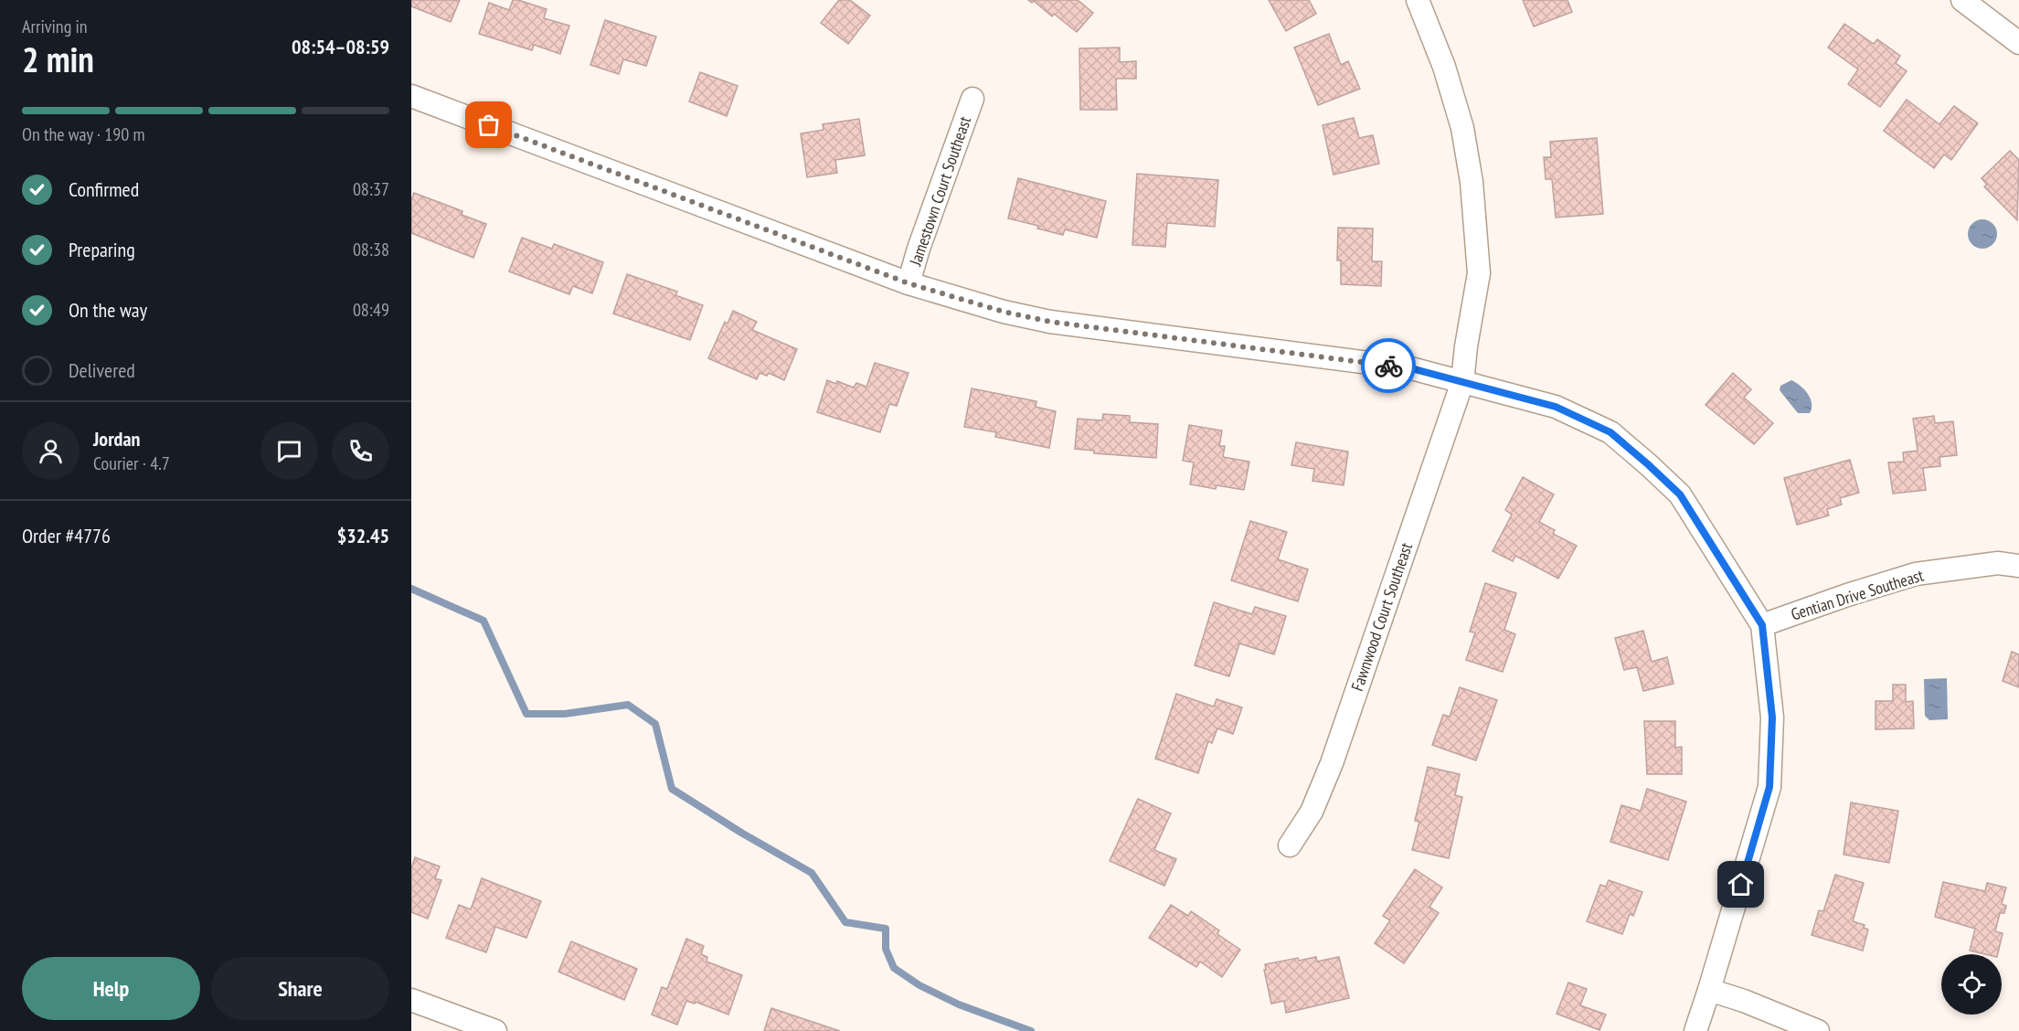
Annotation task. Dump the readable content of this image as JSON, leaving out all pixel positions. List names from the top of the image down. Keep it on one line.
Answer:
{"streets":{"street":["Jamestown Court Southeast","Gentian Drive Southeast","Fawnwood Court Southeast"]},"page":{"heading":["2 min","Arriving in","08:54–08:59"],"panel":["Jordan","Courier · 4.7","Order #4776","$32.45"],"bar":"On the way · 190 m","list":[["Confirmed","08:37"],["Preparing","08:38"],["On the way","08:49"],"Delivered"],"buttons":["Help","Share"]}}
